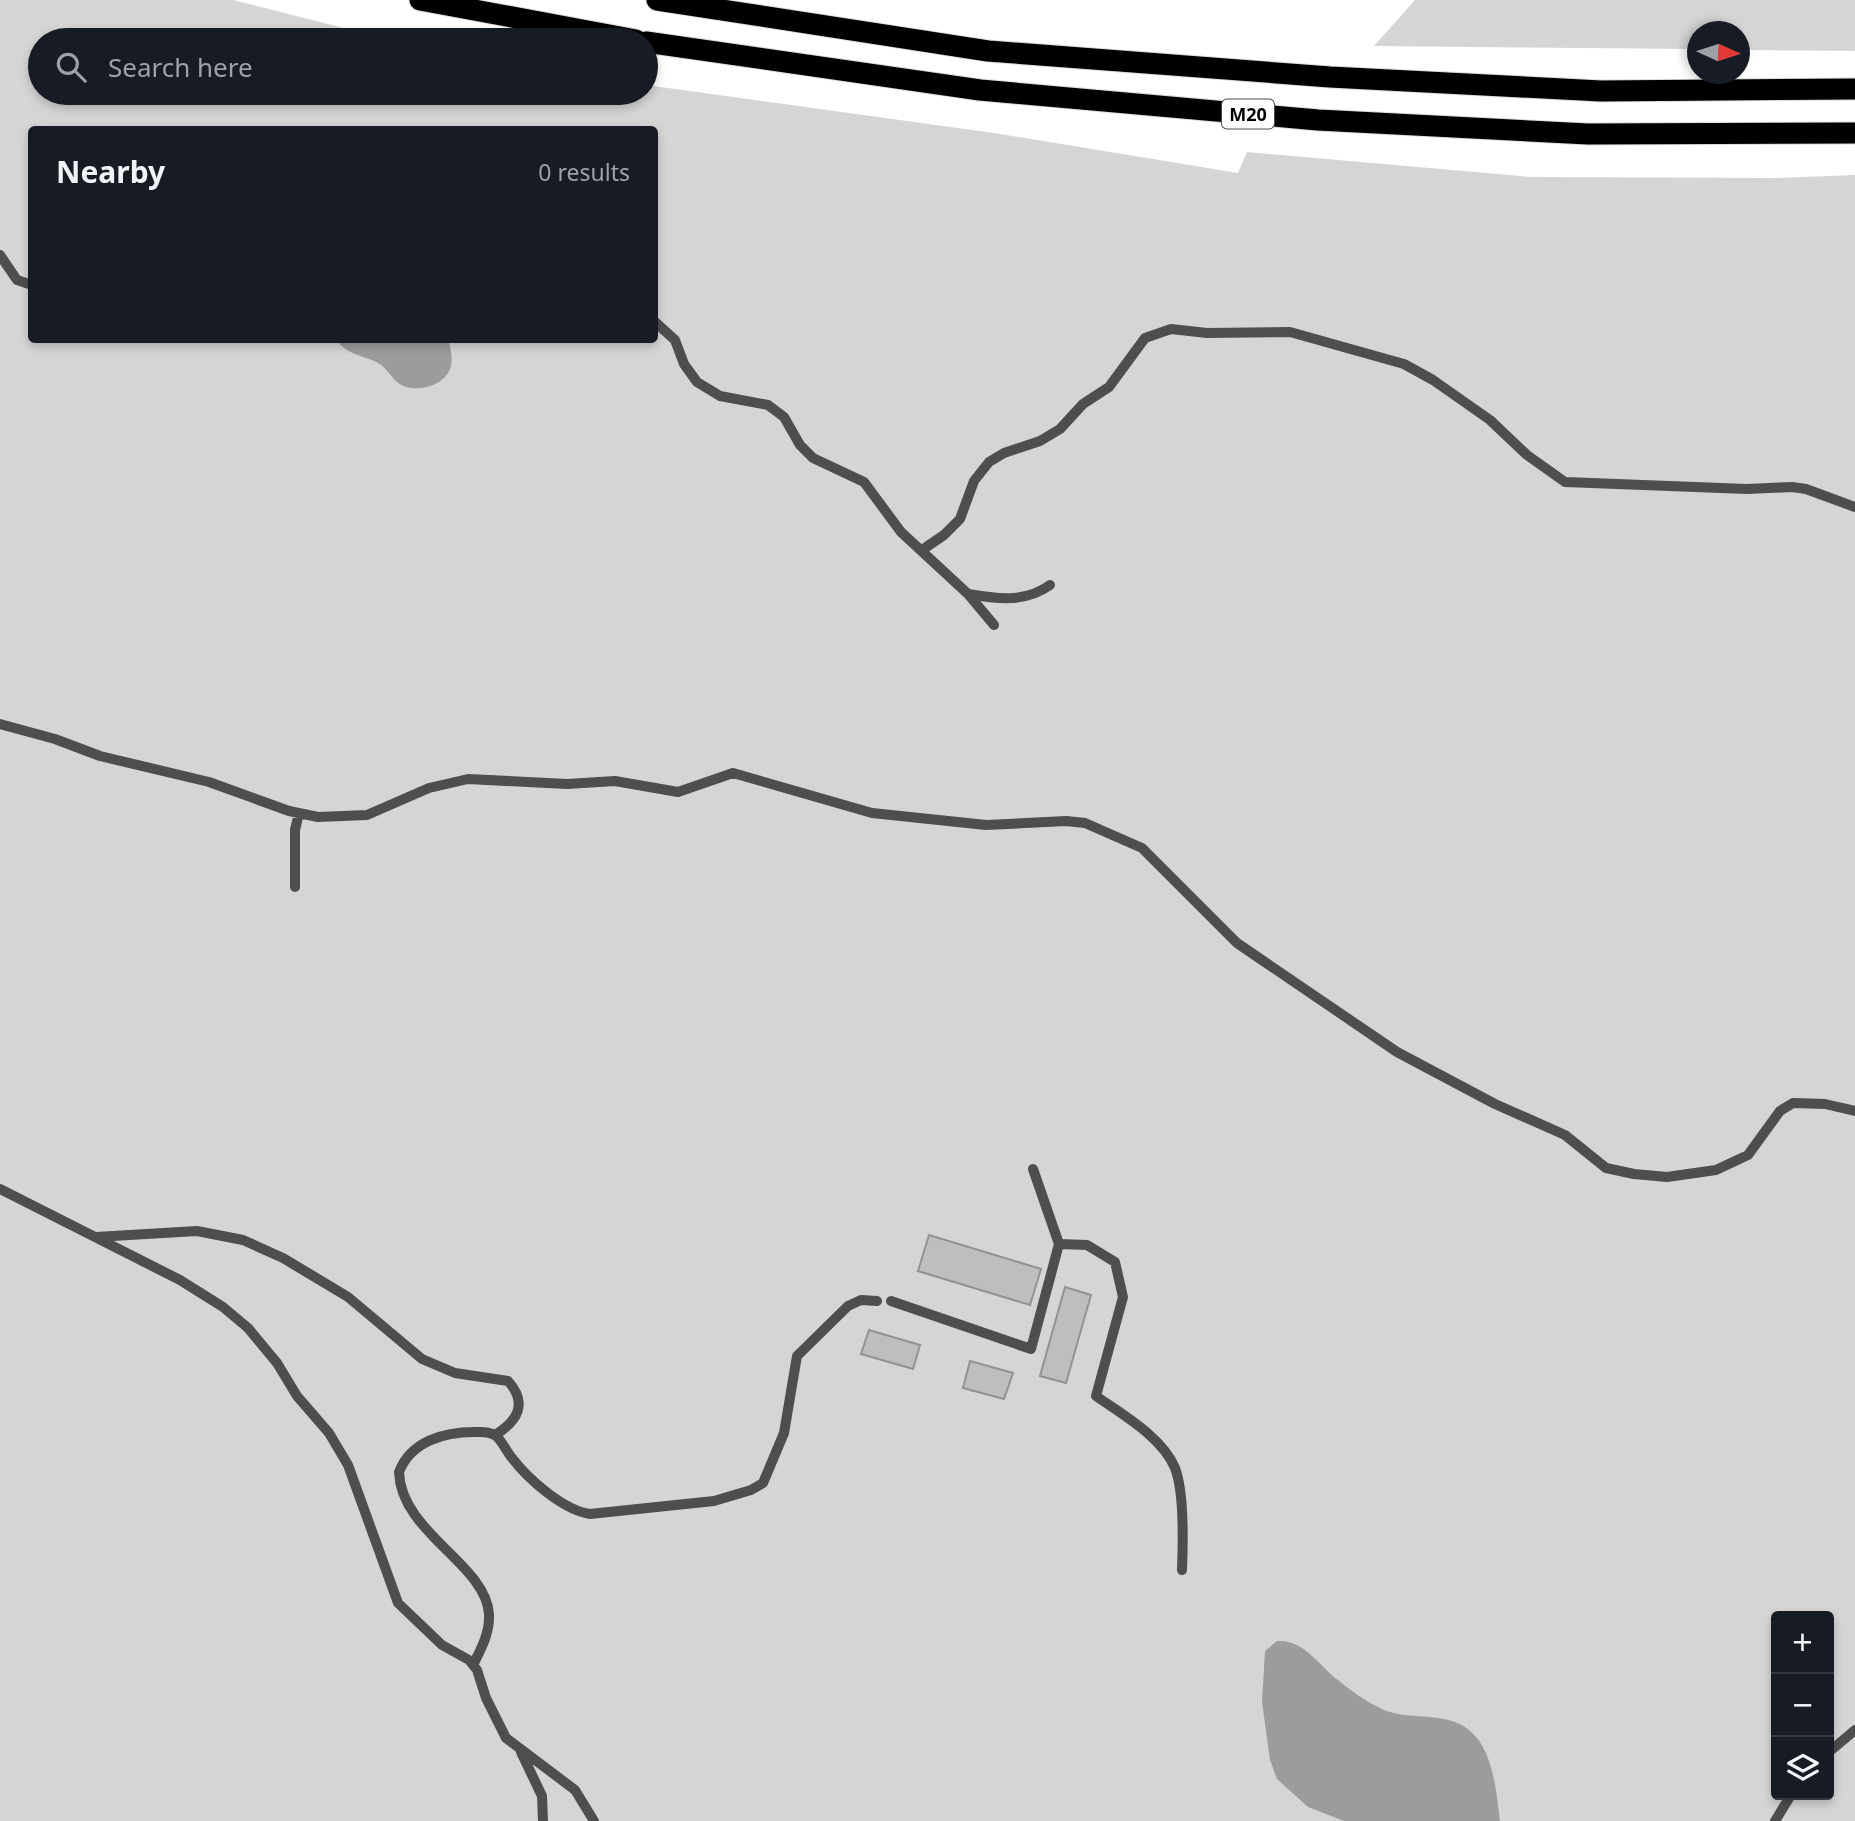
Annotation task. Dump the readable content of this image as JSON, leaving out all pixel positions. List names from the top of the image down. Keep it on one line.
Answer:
{"streets":{"highway":["M20"]},"north":"right","page":{"search":"Search here","heading":["Nearby","0 results"],"map_buttons":["+","−"]}}
